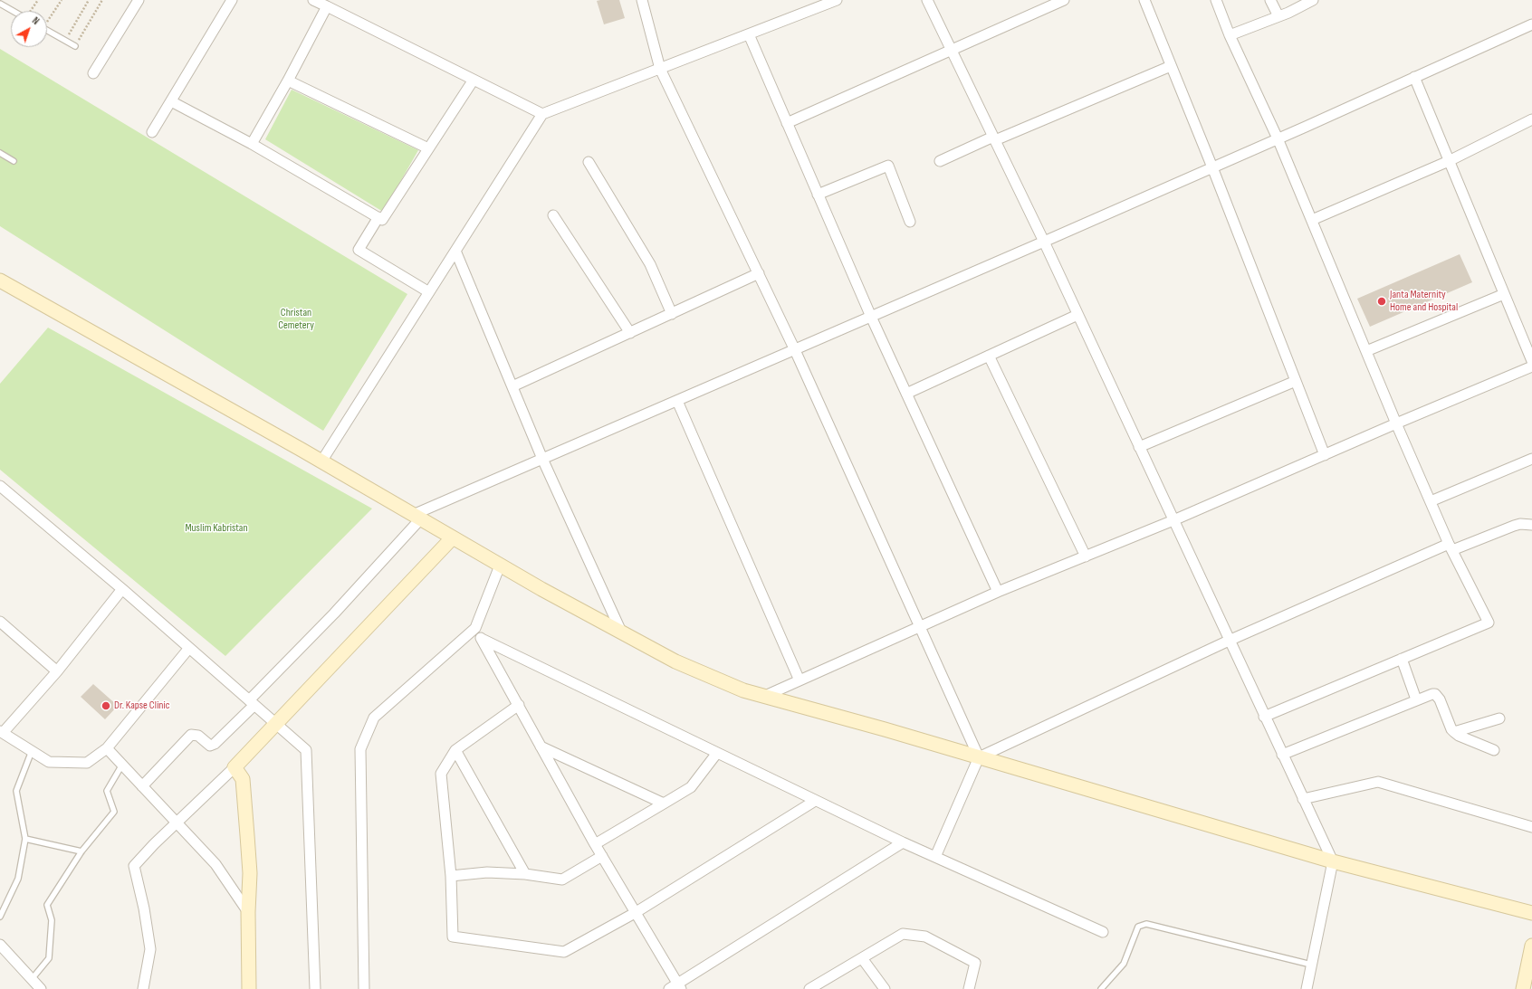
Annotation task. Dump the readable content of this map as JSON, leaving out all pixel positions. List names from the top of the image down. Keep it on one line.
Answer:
{"parks":["Christan Cemetery","Muslim Kabristan"],"places":["Janta Maternity Home and Hospital","Dr. Kapse Clinic"],"north":"top right"}
